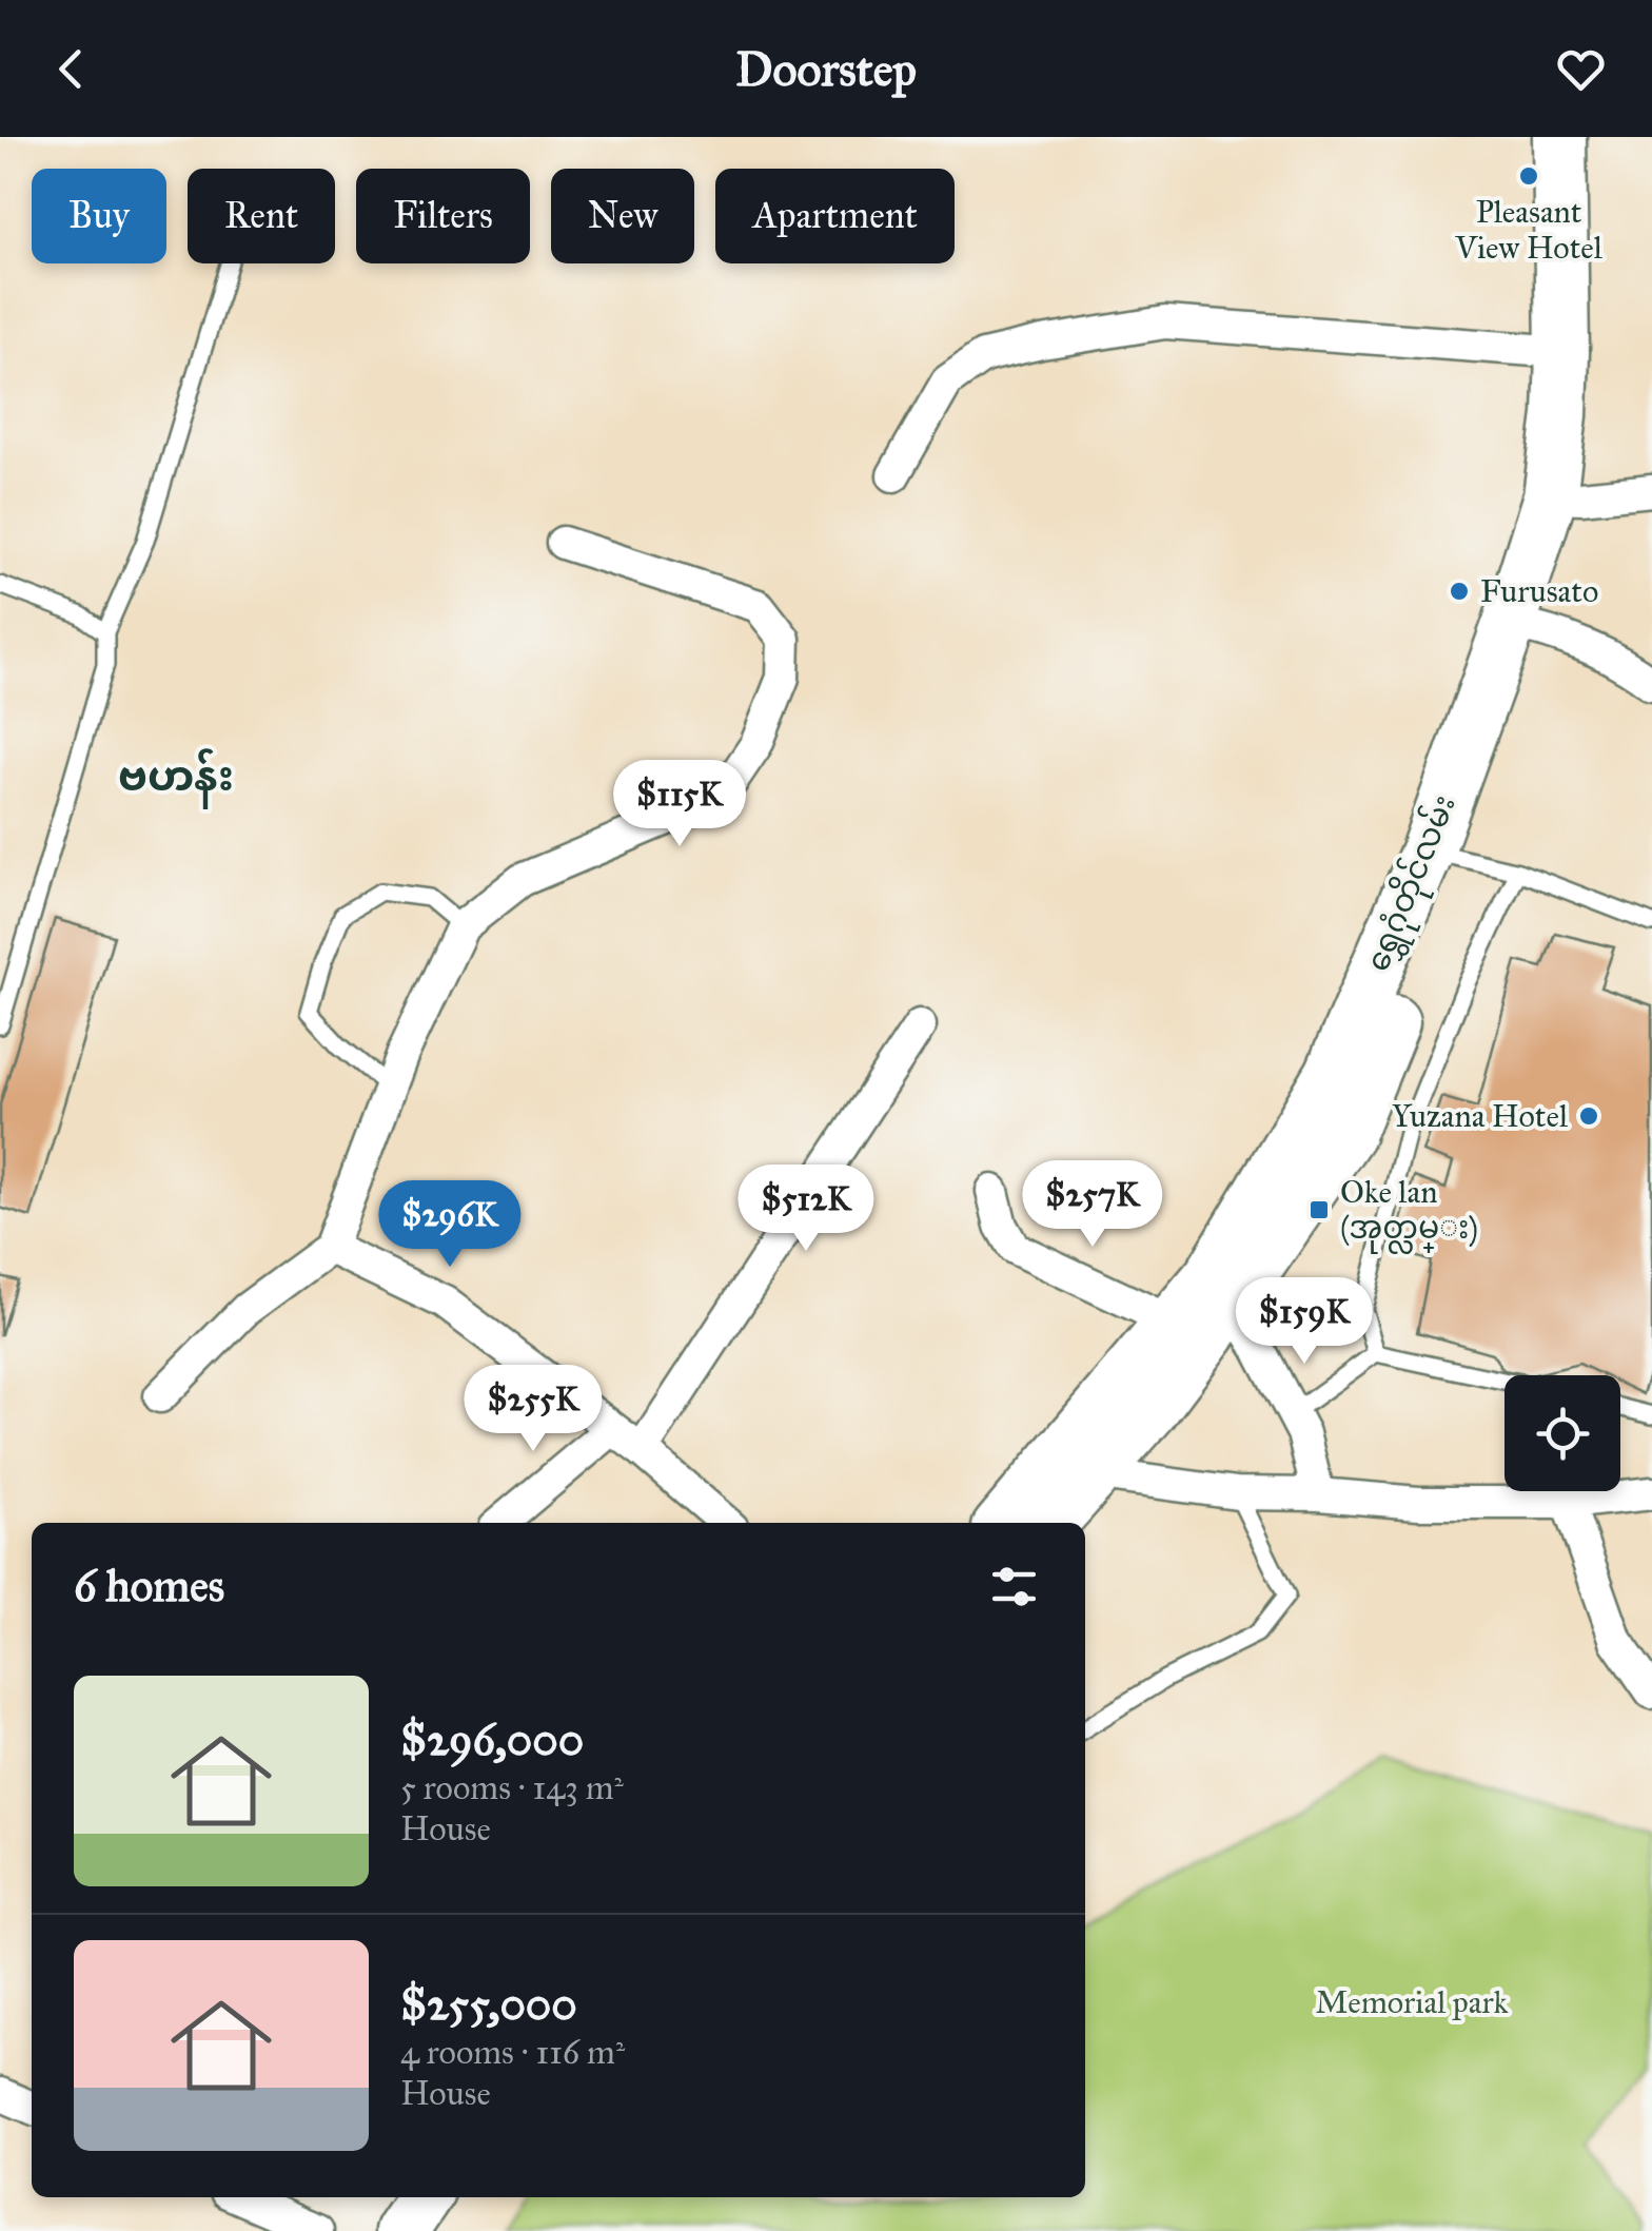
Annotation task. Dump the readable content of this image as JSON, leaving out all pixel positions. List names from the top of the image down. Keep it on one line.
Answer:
{"streets":{"main road":["ရွှေဂုံတိုင်လမ်း"]},"districts":["ဗဟန်း"],"parks":["Memorial park"],"places":{"other":["Pleasant View Hotel","Furusato","Yuzana Hotel"],"transit":["Oke lan (အုတ္လမ္း)"]},"page":{"header":"Doorstep","chip":["Buy","Rent","Filters","New","Apartment"],"price":["$115K","$257K","$512K","$296K","$159K","$255K"],"heading":"6 homes","list":[{"name":"$296,000","note":"5 rooms · 143 m² · House"},{"name":"$255,000","note":"4 rooms · 116 m² · House"}]}}
